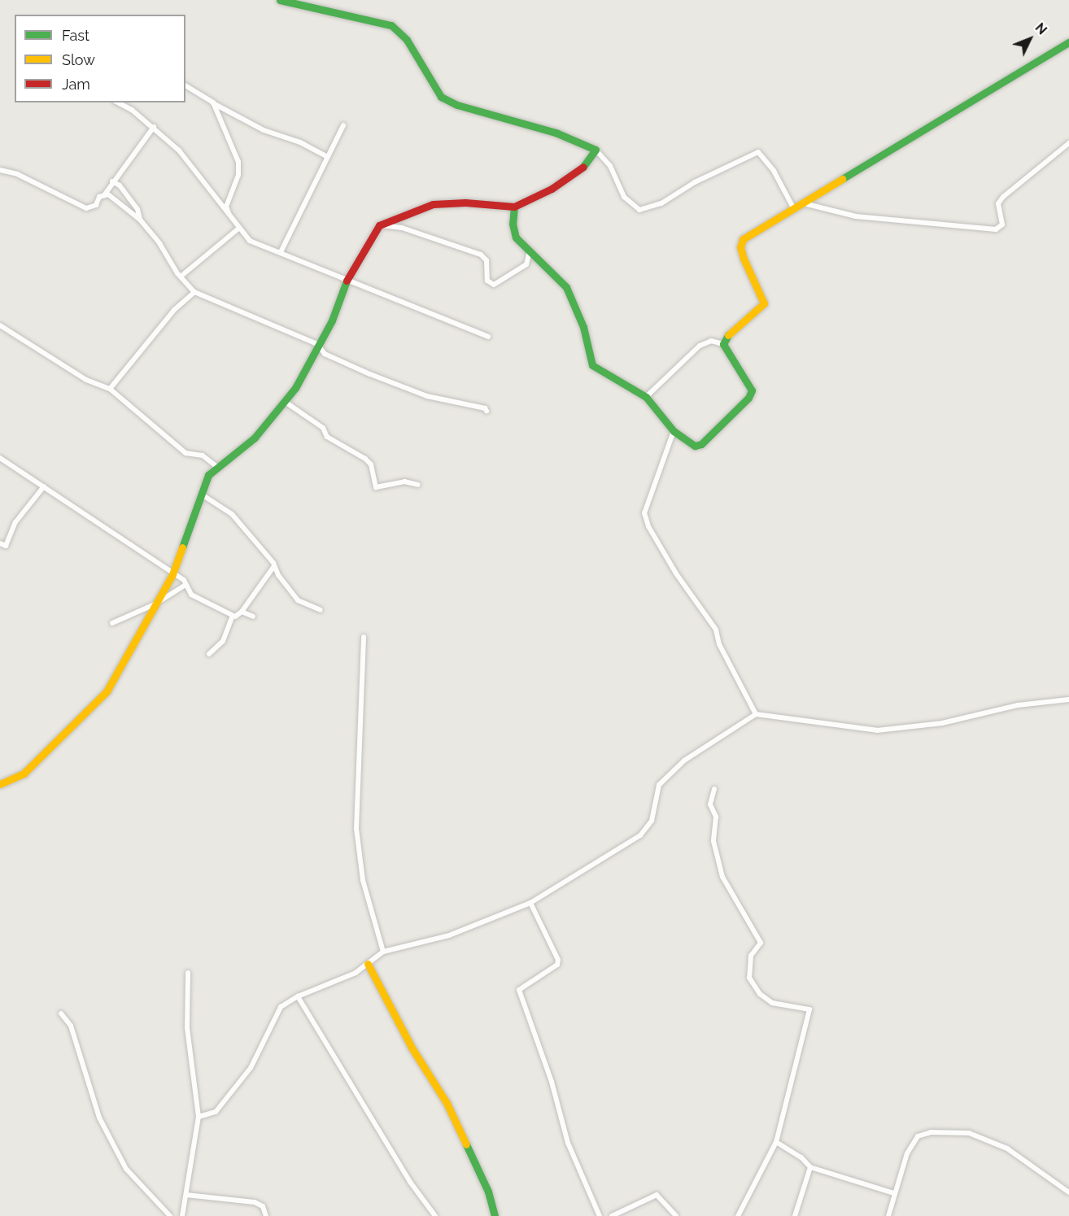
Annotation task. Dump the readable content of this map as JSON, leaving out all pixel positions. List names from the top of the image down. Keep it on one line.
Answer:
{"legend":["Fast","Slow","Jam"],"north":"top right"}
